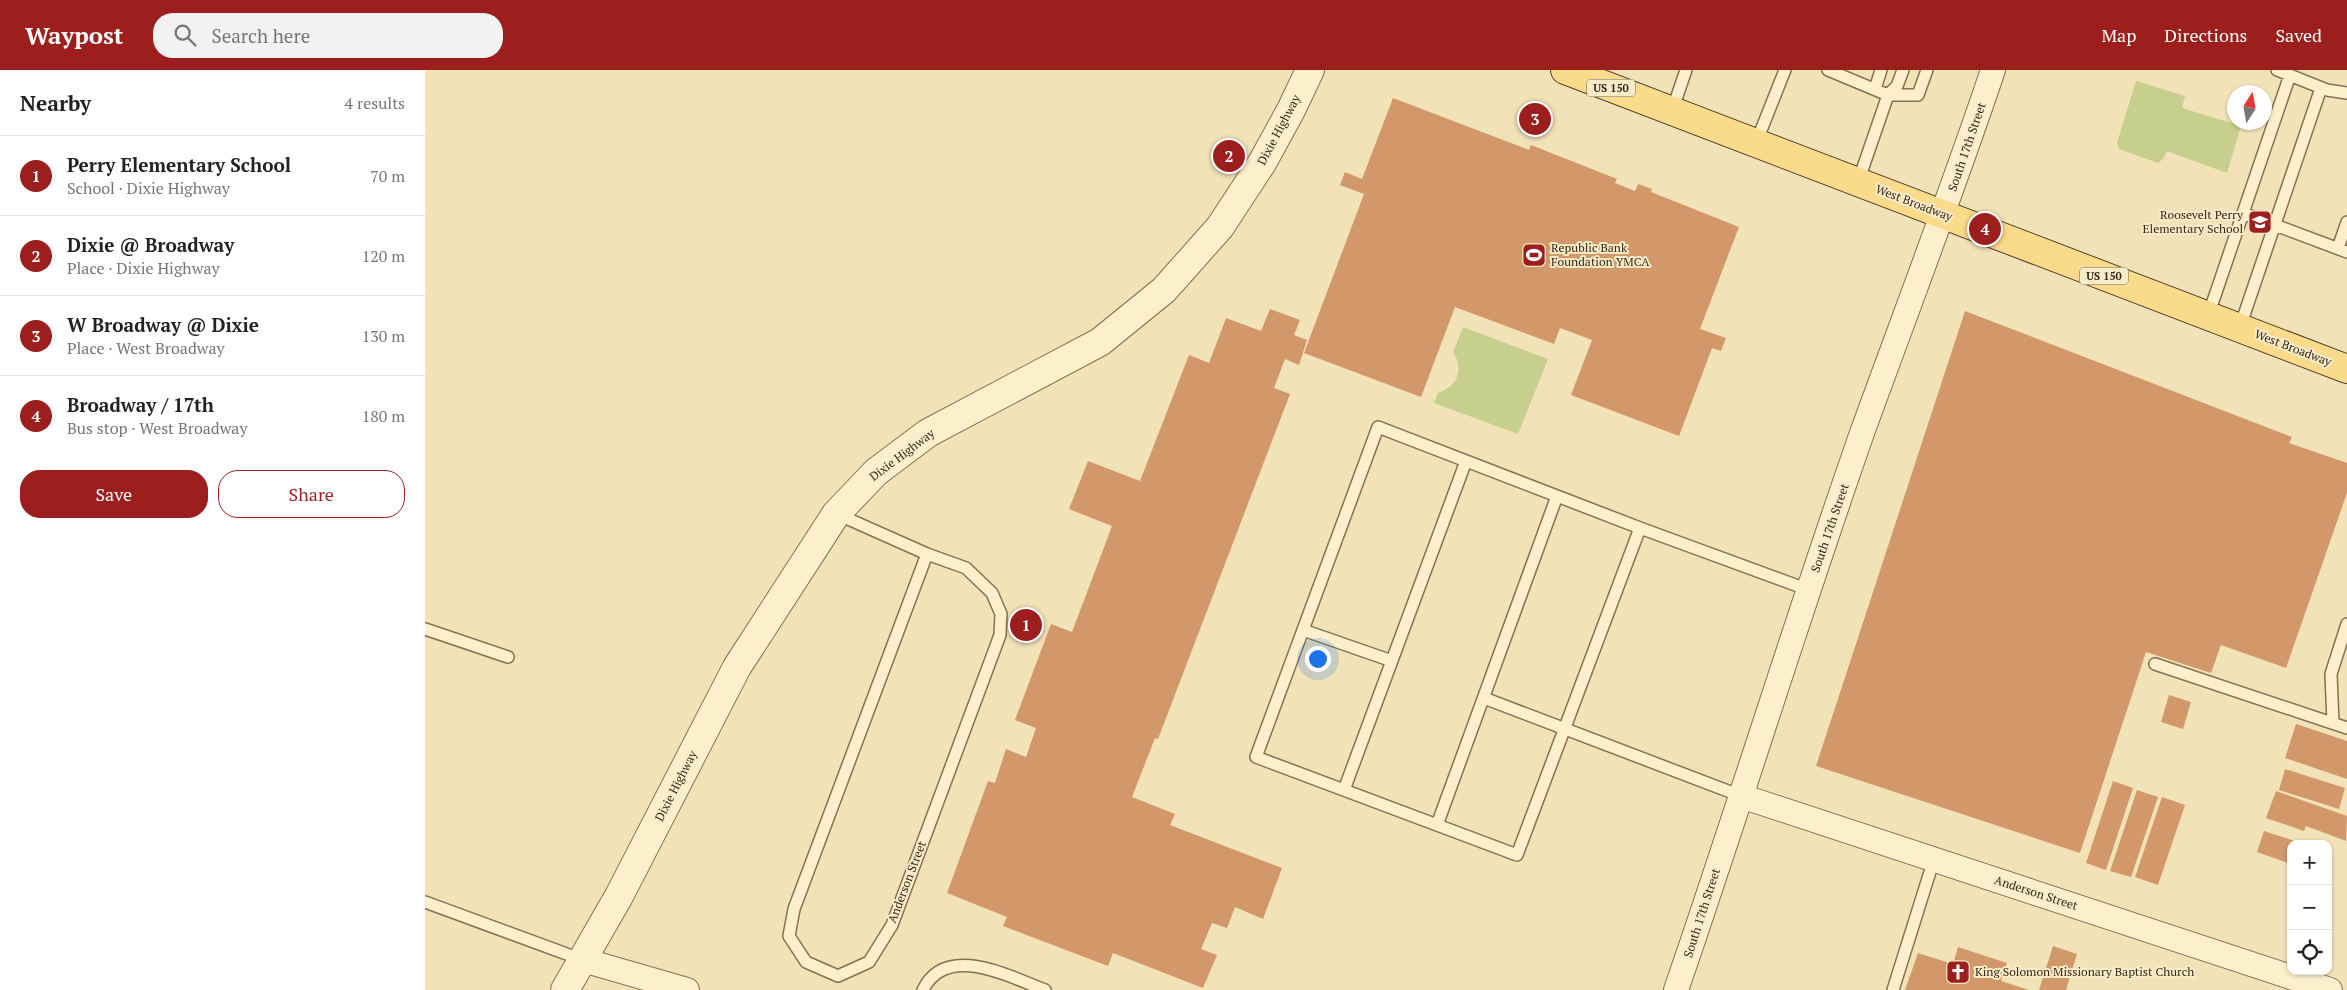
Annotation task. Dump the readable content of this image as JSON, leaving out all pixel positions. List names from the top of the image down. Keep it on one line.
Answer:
{"streets":{"main road":["US 150","West Broadway"],"street":["Dixie Highway","South 17th Street","Anderson Street"]},"crossings":[["Dixie Highway","Anderson Street"],["South 17th Street","West Broadway"],["South 17th Street","Anderson Street"]],"places":{"school or university":["Roosevelt Perry Elementary School"],"sports":["Republic Bank Foundation YMCA"],"church":["King Solomon Missionary Baptist Church"]},"north":"top","page":{"header":"Waypost","search":"Search here","nav":["Map","Directions","Saved"],"heading":["Nearby","4 results"],"pins":["3","2","4","1"],"list":[{"mark":"1","name":"Perry Elementary School","note":"School · Dixie Highway","value":"70 m"},{"mark":"2","name":"Dixie @ Broadway","note":"Place · Dixie Highway","value":"120 m"},{"mark":"3","name":"W Broadway @ Dixie","note":"Place · West Broadway","value":"130 m"},{"mark":"4","name":"Broadway / 17th","note":"Bus stop · West Broadway","value":"180 m"}],"buttons":["Save","Share"],"map_buttons":["+","−"]}}
